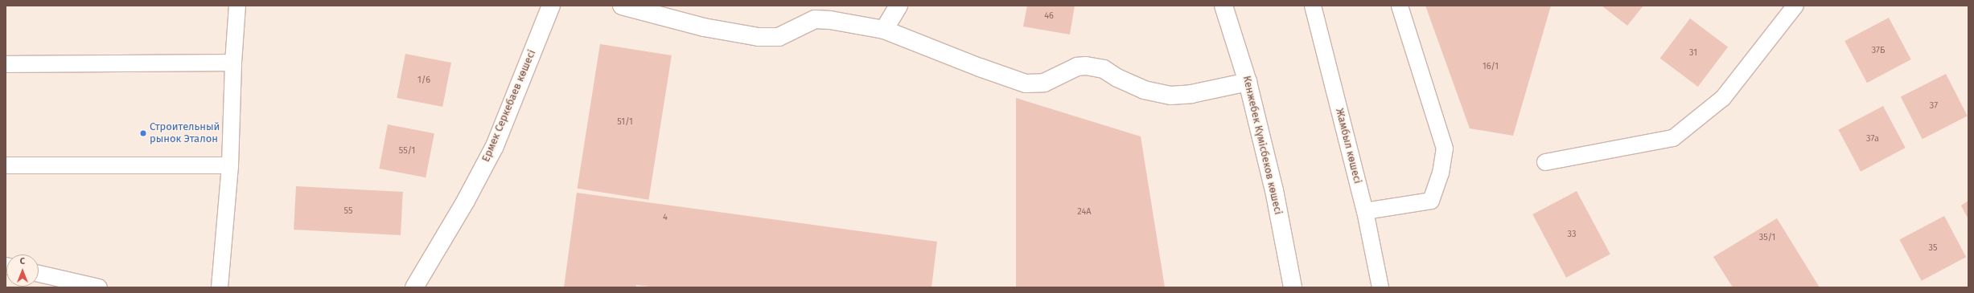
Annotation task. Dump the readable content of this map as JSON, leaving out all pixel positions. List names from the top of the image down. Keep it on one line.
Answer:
{"streets":{"street":["Ермек Серкебаев көшесі","Кенжебек Күмісбеков көшесі"],"lane":["Жамбыл көшесі"]},"places":["Строительный рынок Эталон"],"house_numbers":["46","37Б","31","16/1","1/6","37","51/1","37а","55/1","55","24А","4","33","35/1","35"],"north":"top"}
